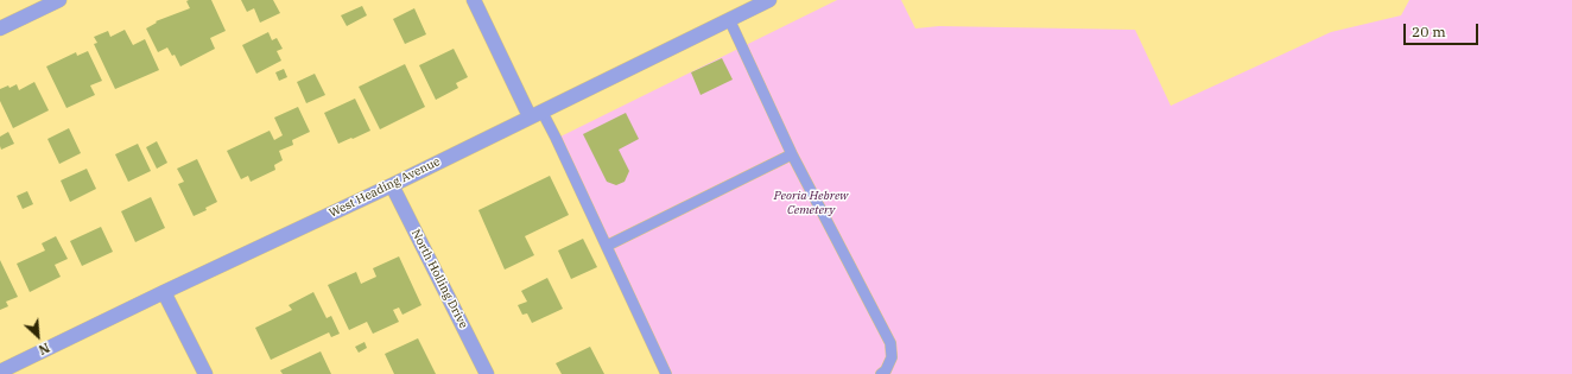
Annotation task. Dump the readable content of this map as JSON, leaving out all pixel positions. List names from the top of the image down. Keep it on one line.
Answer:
{"streets":{"street":["West Heading Avenue","North Holling Drive"]},"crossings":[["West Heading Avenue","North Holling Drive"]],"parks":["Peoria Hebrew Cemetery"],"scale_bar":"20 m","north":"bottom right"}
